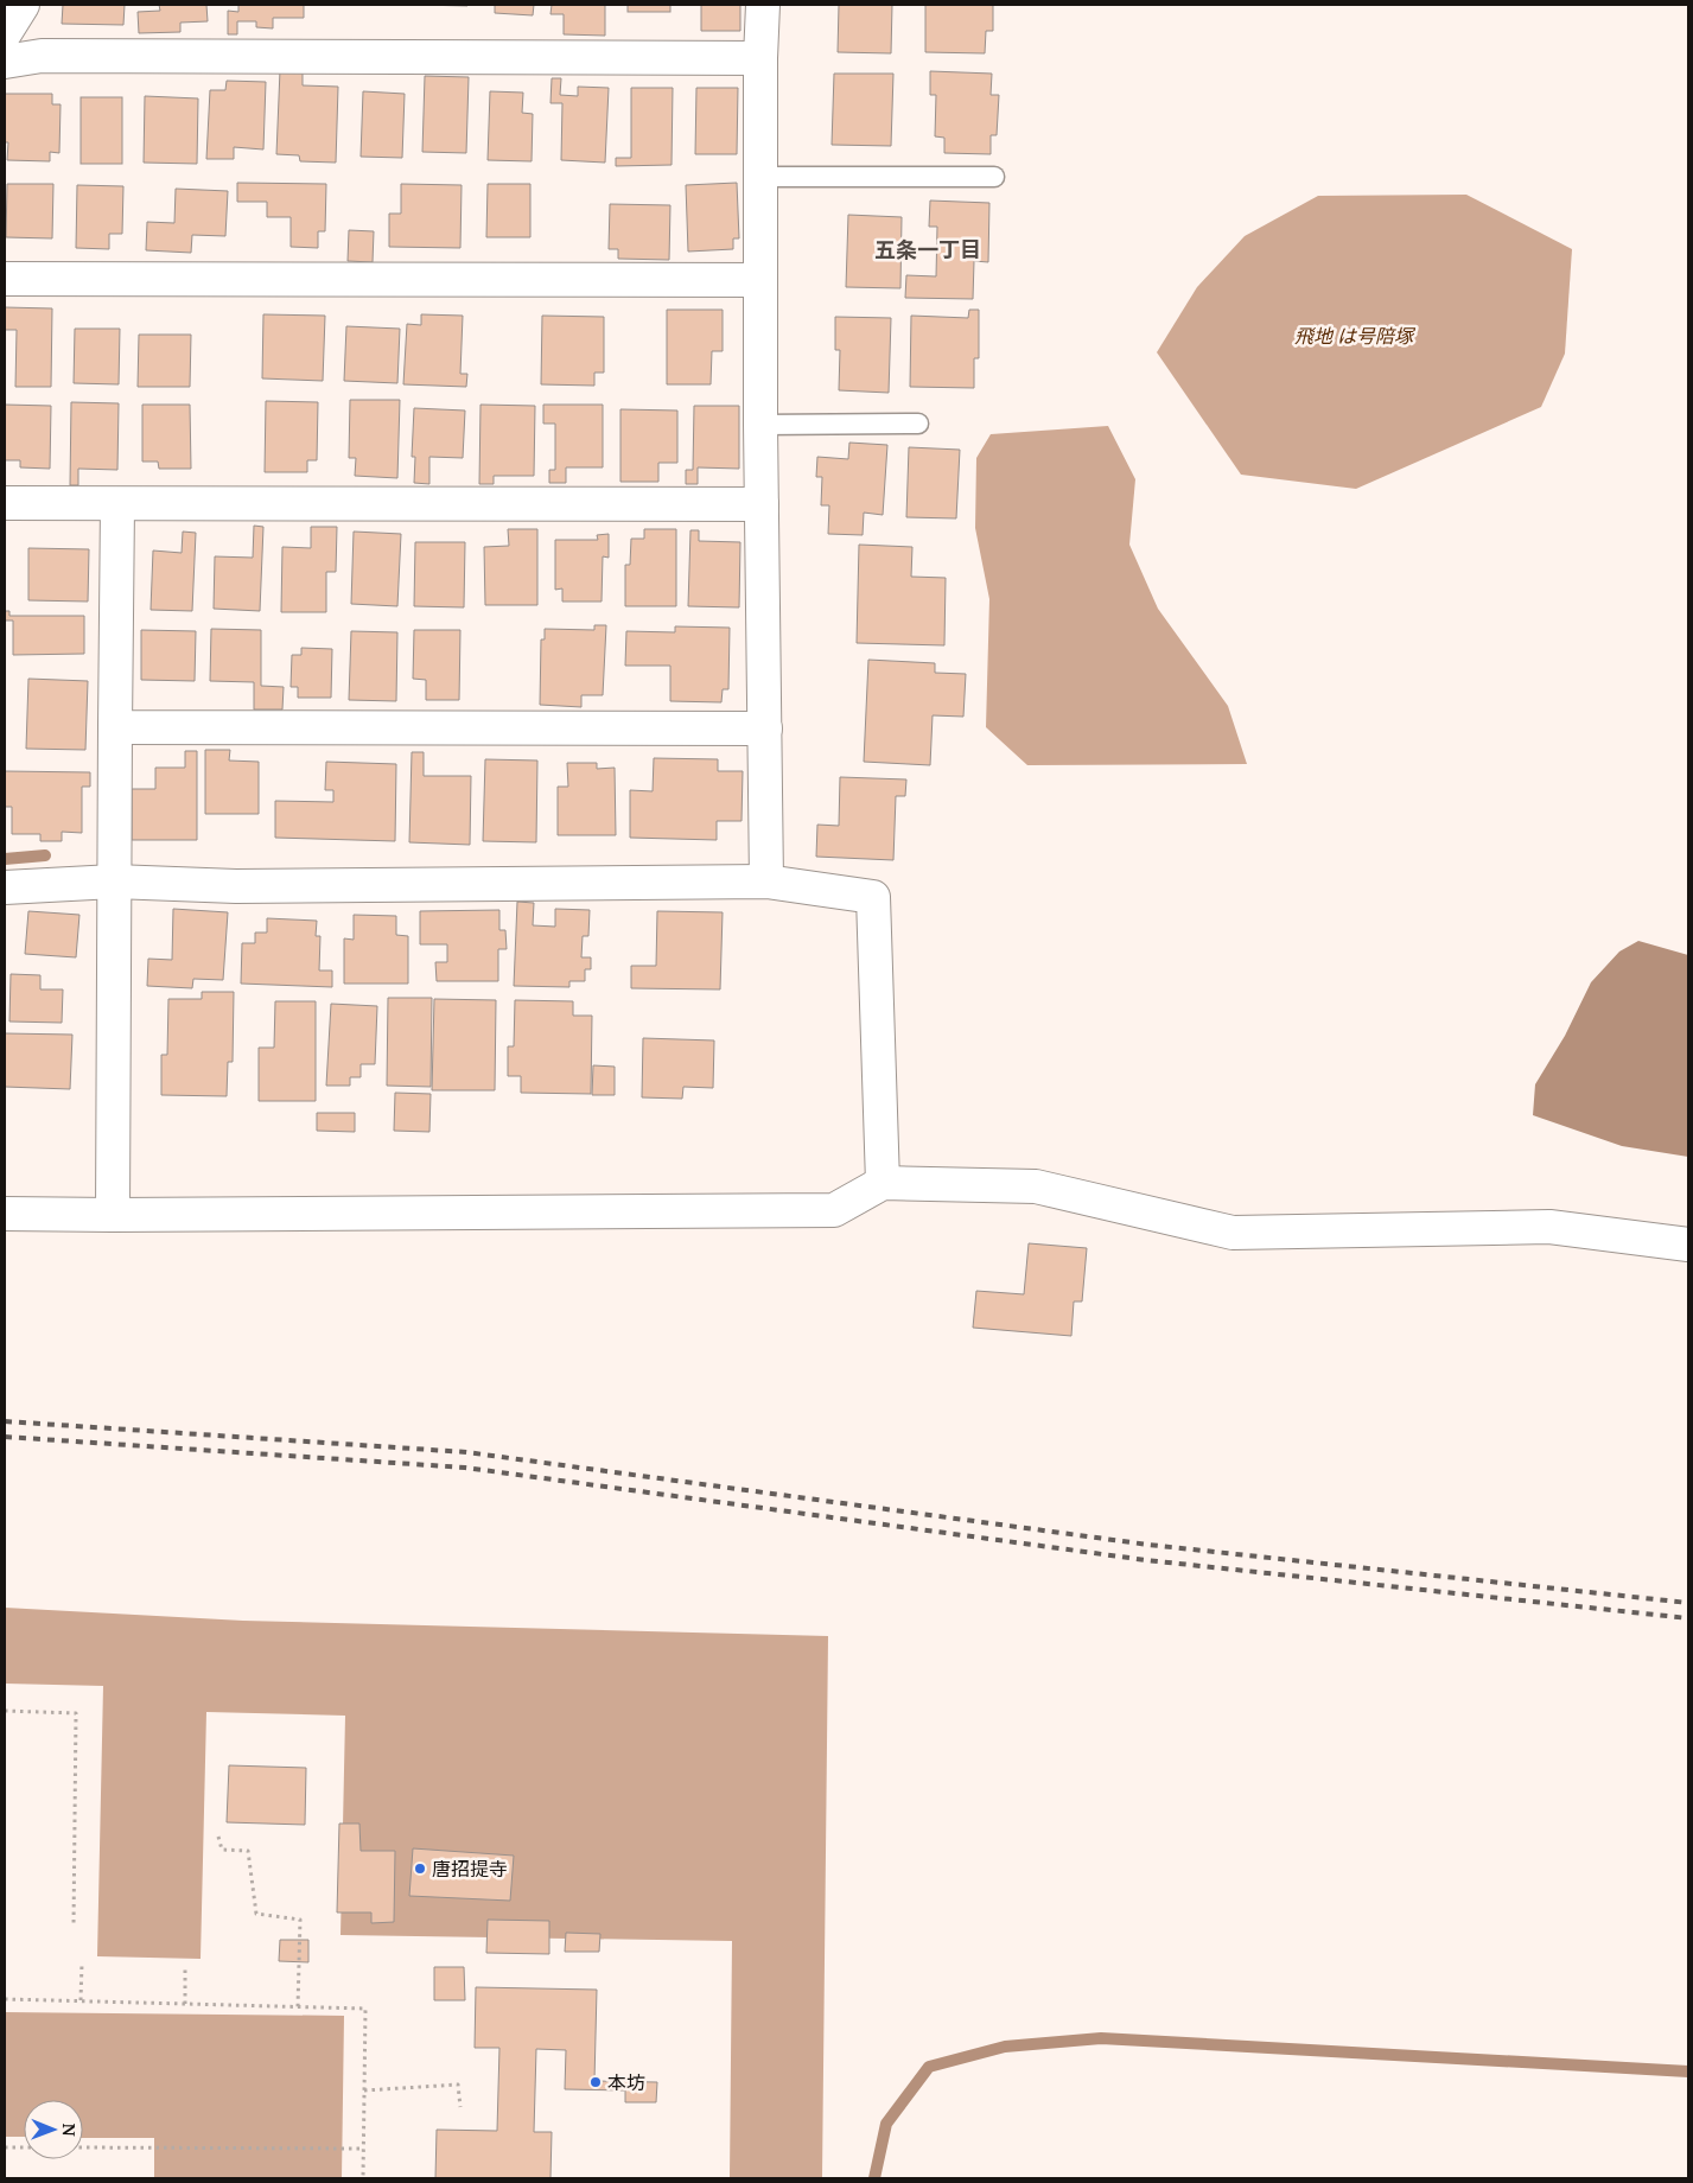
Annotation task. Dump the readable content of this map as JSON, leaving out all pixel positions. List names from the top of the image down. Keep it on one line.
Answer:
{"districts":["五条一丁目"],"parks":["飛地 は号陪塚"],"places":["唐招提寺","本坊"],"north":"right"}
